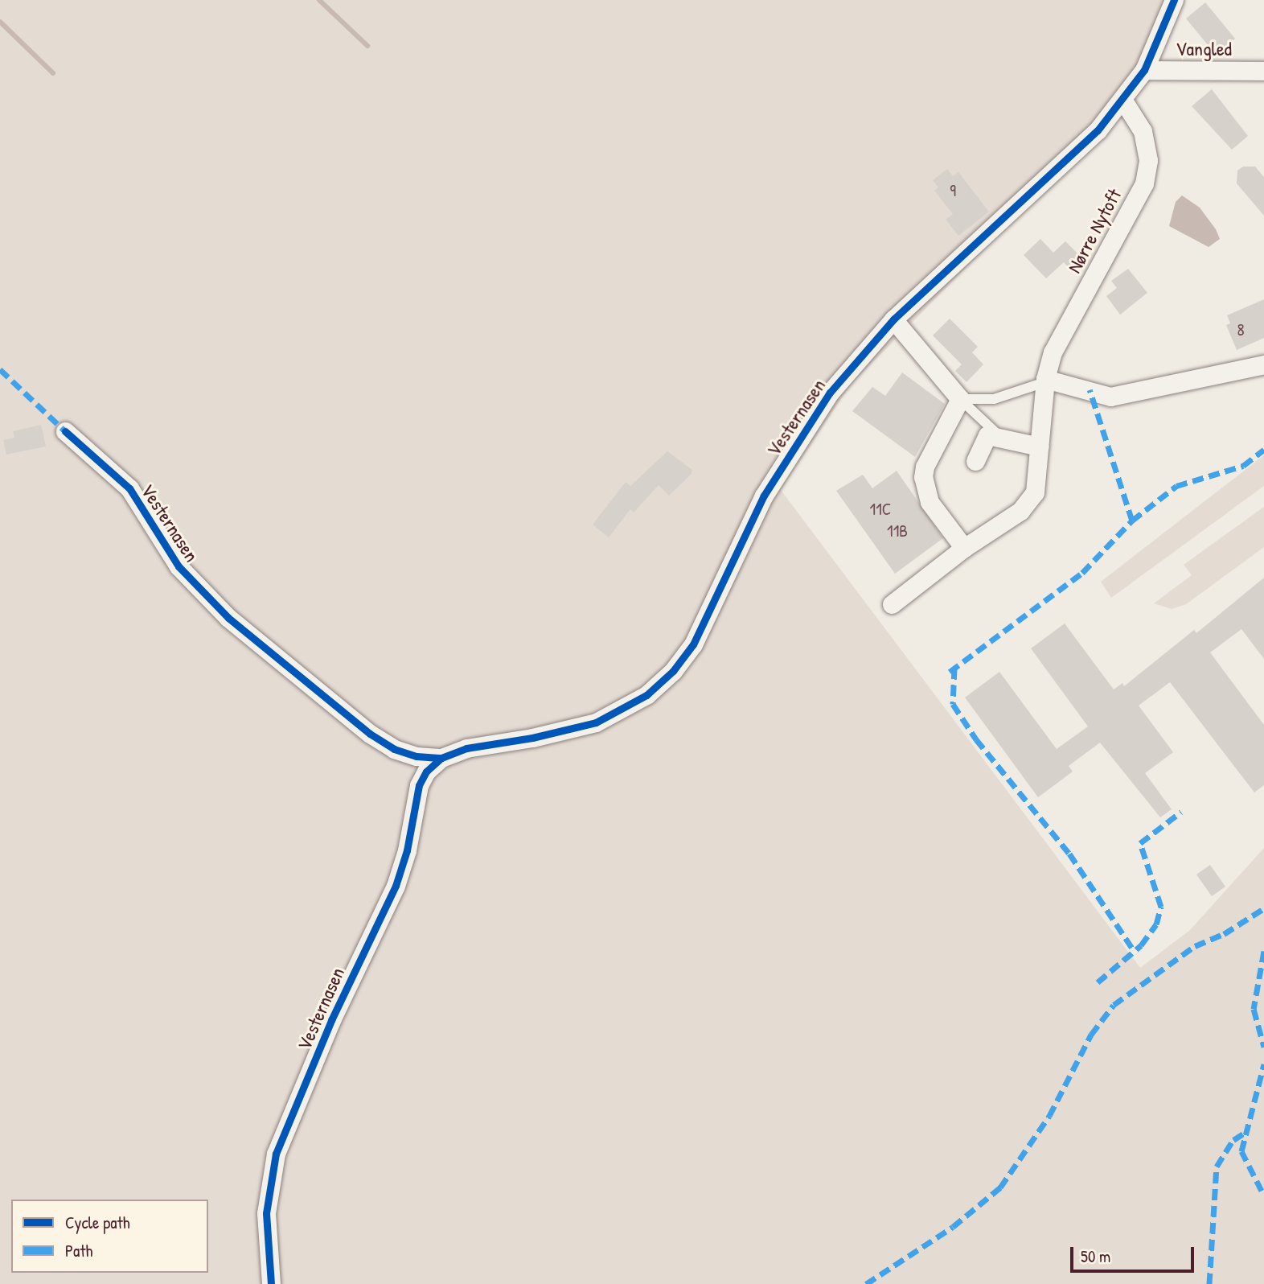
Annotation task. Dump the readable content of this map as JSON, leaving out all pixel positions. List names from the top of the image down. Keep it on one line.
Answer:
{"streets":{"street":["Vangled","Nørre Nytoft","Vesternasen"]},"crossings":[["Vangled","Vesternasen"],["Nørre Nytoft","Vesternasen"]],"house_numbers":["9","8","11C","11B"],"legend":["Cycle path","Path"],"scale_bar":"50 m"}
